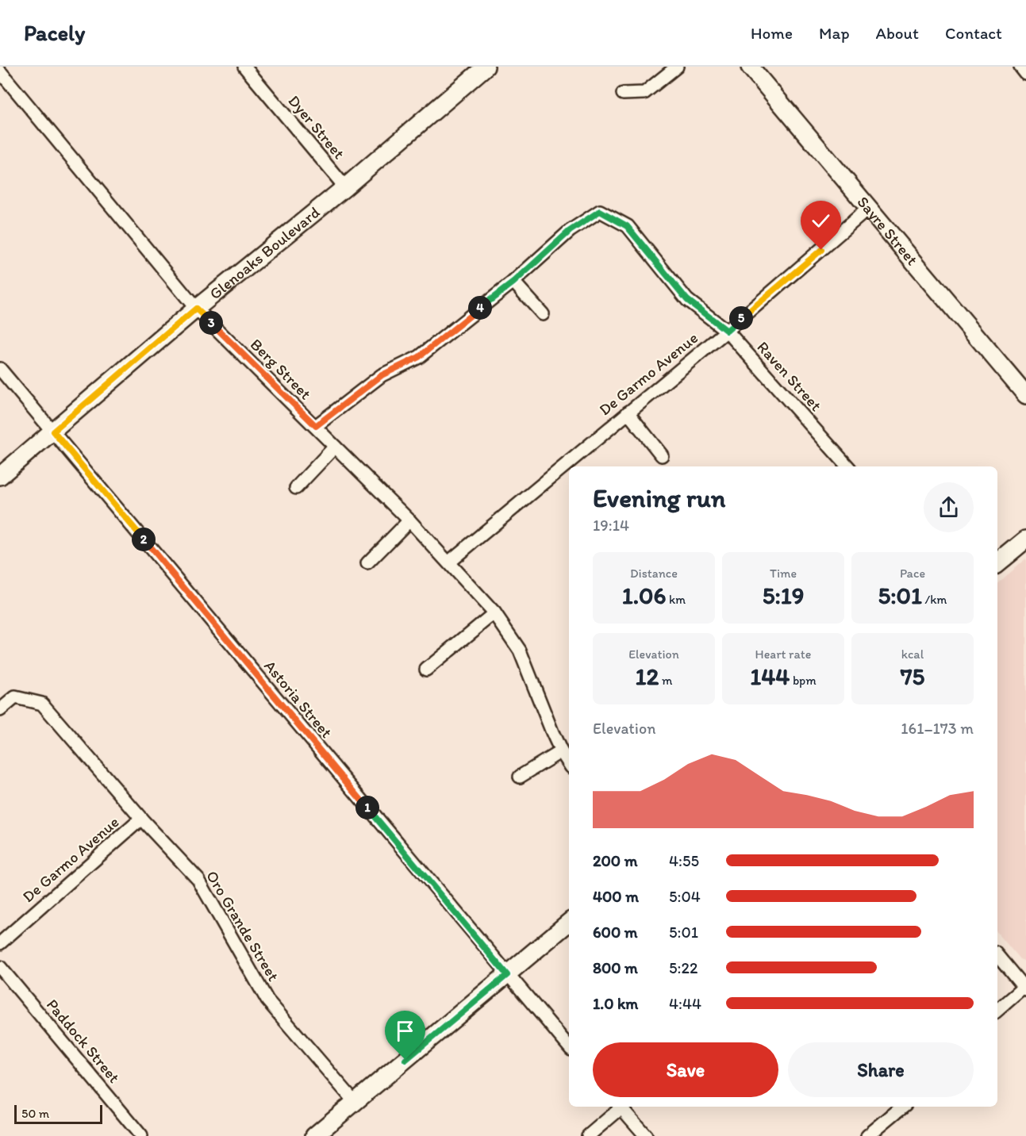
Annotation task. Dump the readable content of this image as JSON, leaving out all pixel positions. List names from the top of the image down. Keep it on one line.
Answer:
{"streets":{"street":["Dyer Street","Sayre Street","Glenoaks Boulevard","Berg Street","De Garmo Avenue","Raven Street","Astoria Street","Oro Grande Street","Paddock Street"]},"crossings":[["Dyer Street","Glenoaks Boulevard"],["Sayre Street","De Garmo Avenue"],["Glenoaks Boulevard","Berg Street"],["Glenoaks Boulevard","Astoria Street"],["Berg Street","De Garmo Avenue"],["De Garmo Avenue","Raven Street"],["De Garmo Avenue","Oro Grande Street"]],"scale_bar":"50 m","page":{"header":"Pacely","nav":["Home","Map","About","Contact"],"pins":["4","5","3","2","1"],"heading":["Evening run","19:14"],"stats":[["Distance","1.06 km"],["Time","5:19"],["Pace","5:01 /km"],["Elevation","12 m"],["Heart rate","144 bpm"],["kcal","75"]],"chart":["Elevation","161–173 m"],"list":[{"name":"200 m","note":"4:55"},{"name":"400 m","note":"5:04"},{"name":"600 m","note":"5:01"},{"name":"800 m","note":"5:22"},{"name":"1.0 km","note":"4:44"}],"buttons":["Save","Share"],"scale":"50 m"}}
